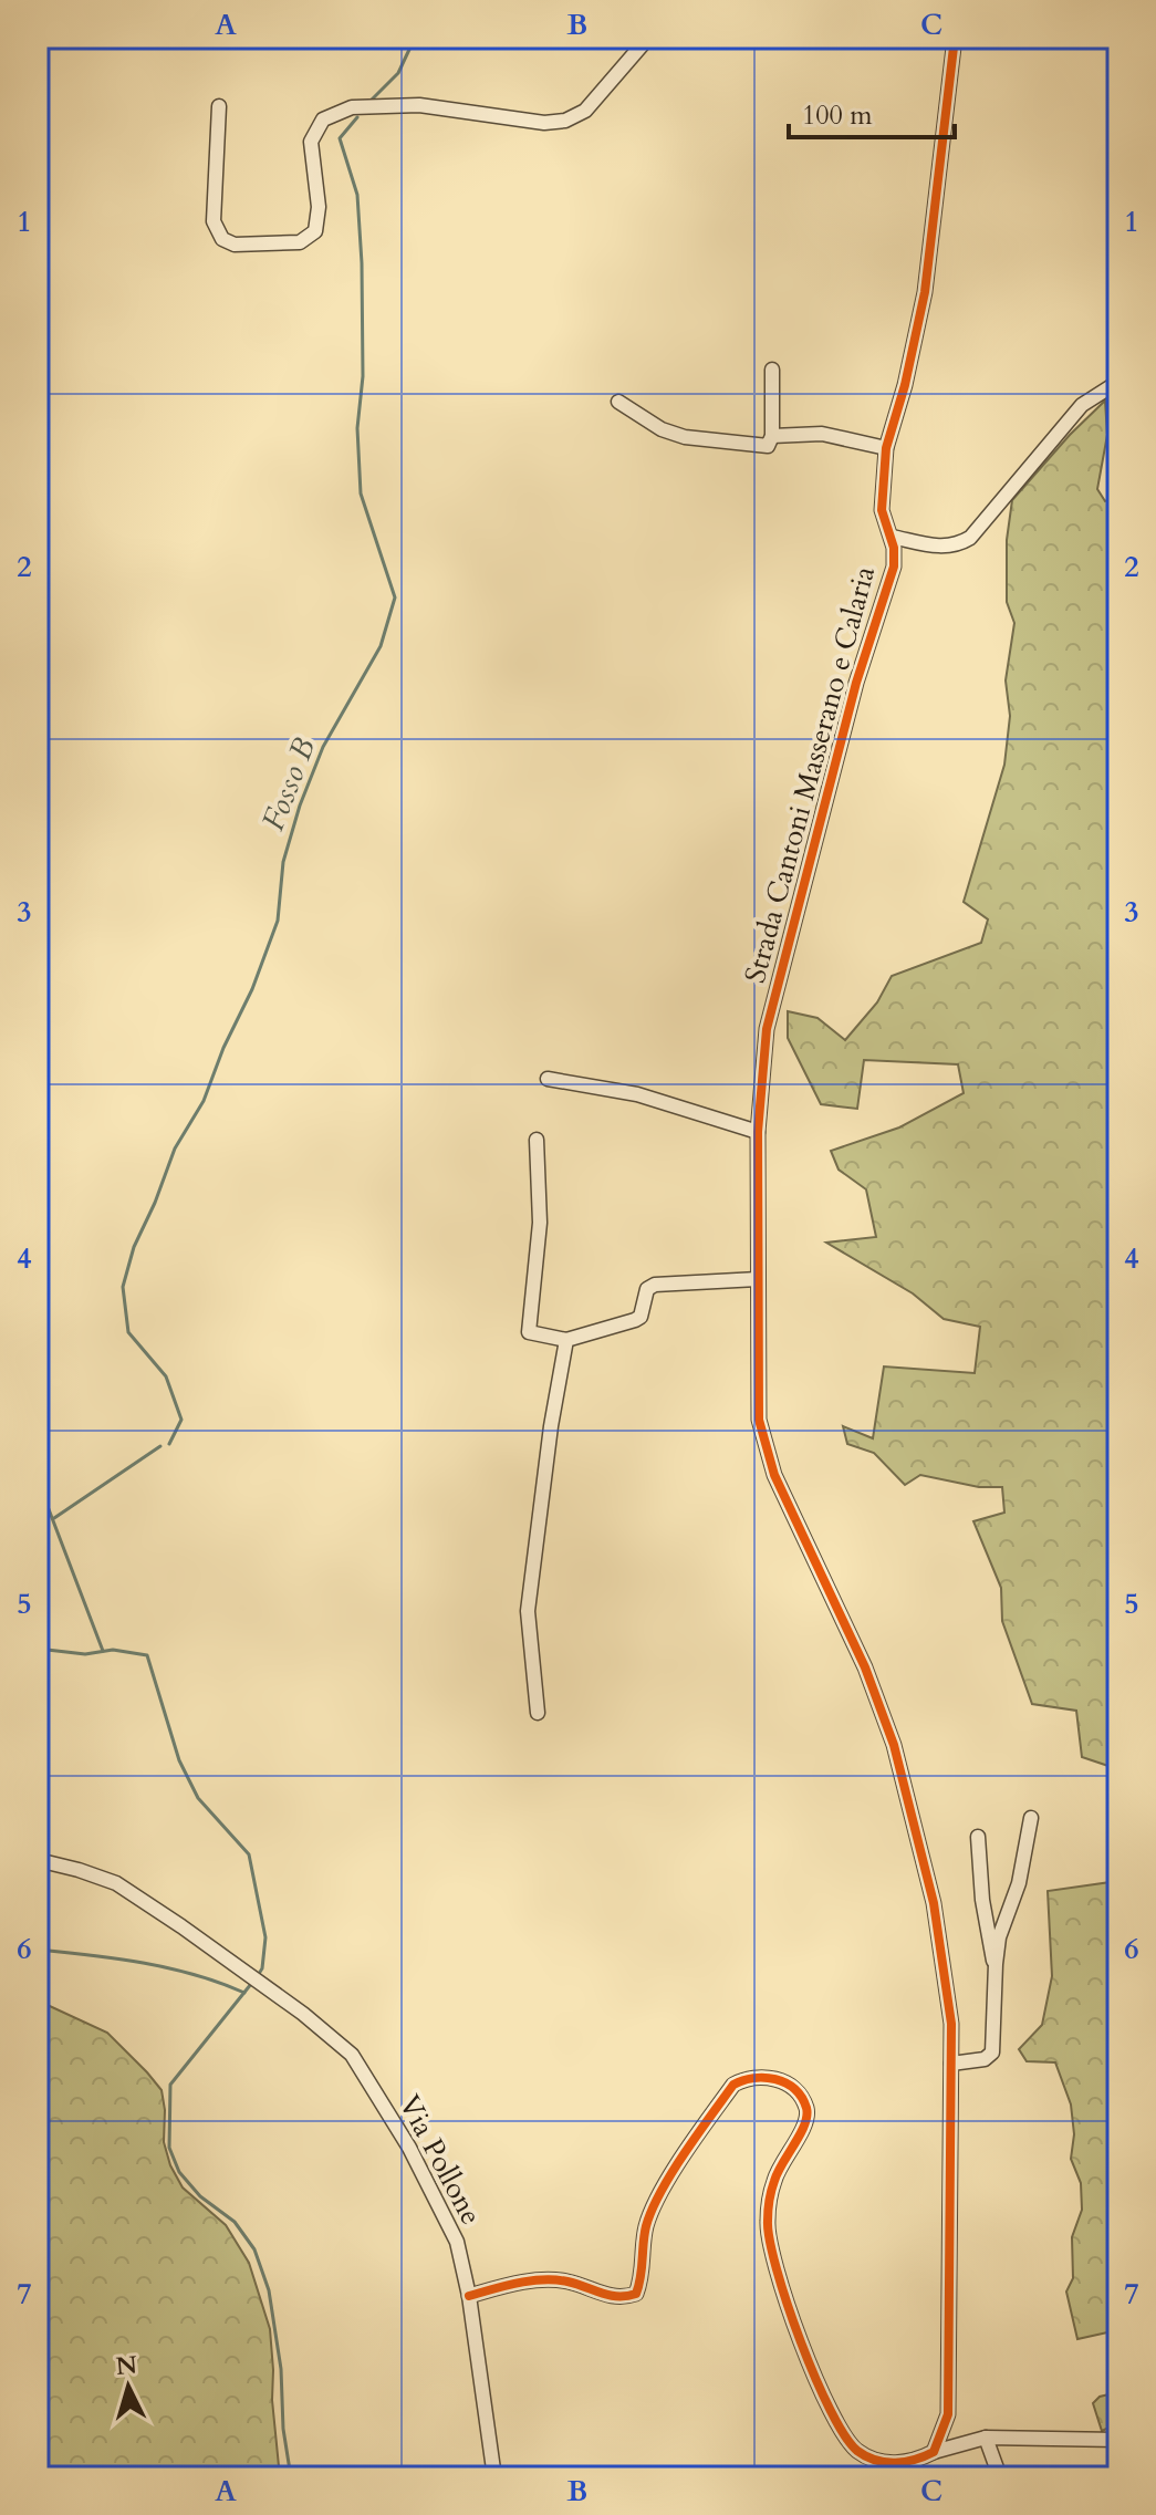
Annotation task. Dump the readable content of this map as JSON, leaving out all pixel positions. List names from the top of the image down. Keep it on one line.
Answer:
{"streets":{"street":["Strada Cantoni Masserano e Calaria","Via Pollone"]},"water":["Fosso B"],"scale_bar":"100 m","north":"top","grid":{"columns":["A","B","C"],"rows":["1","2","3","4","5","6","7"]}}
